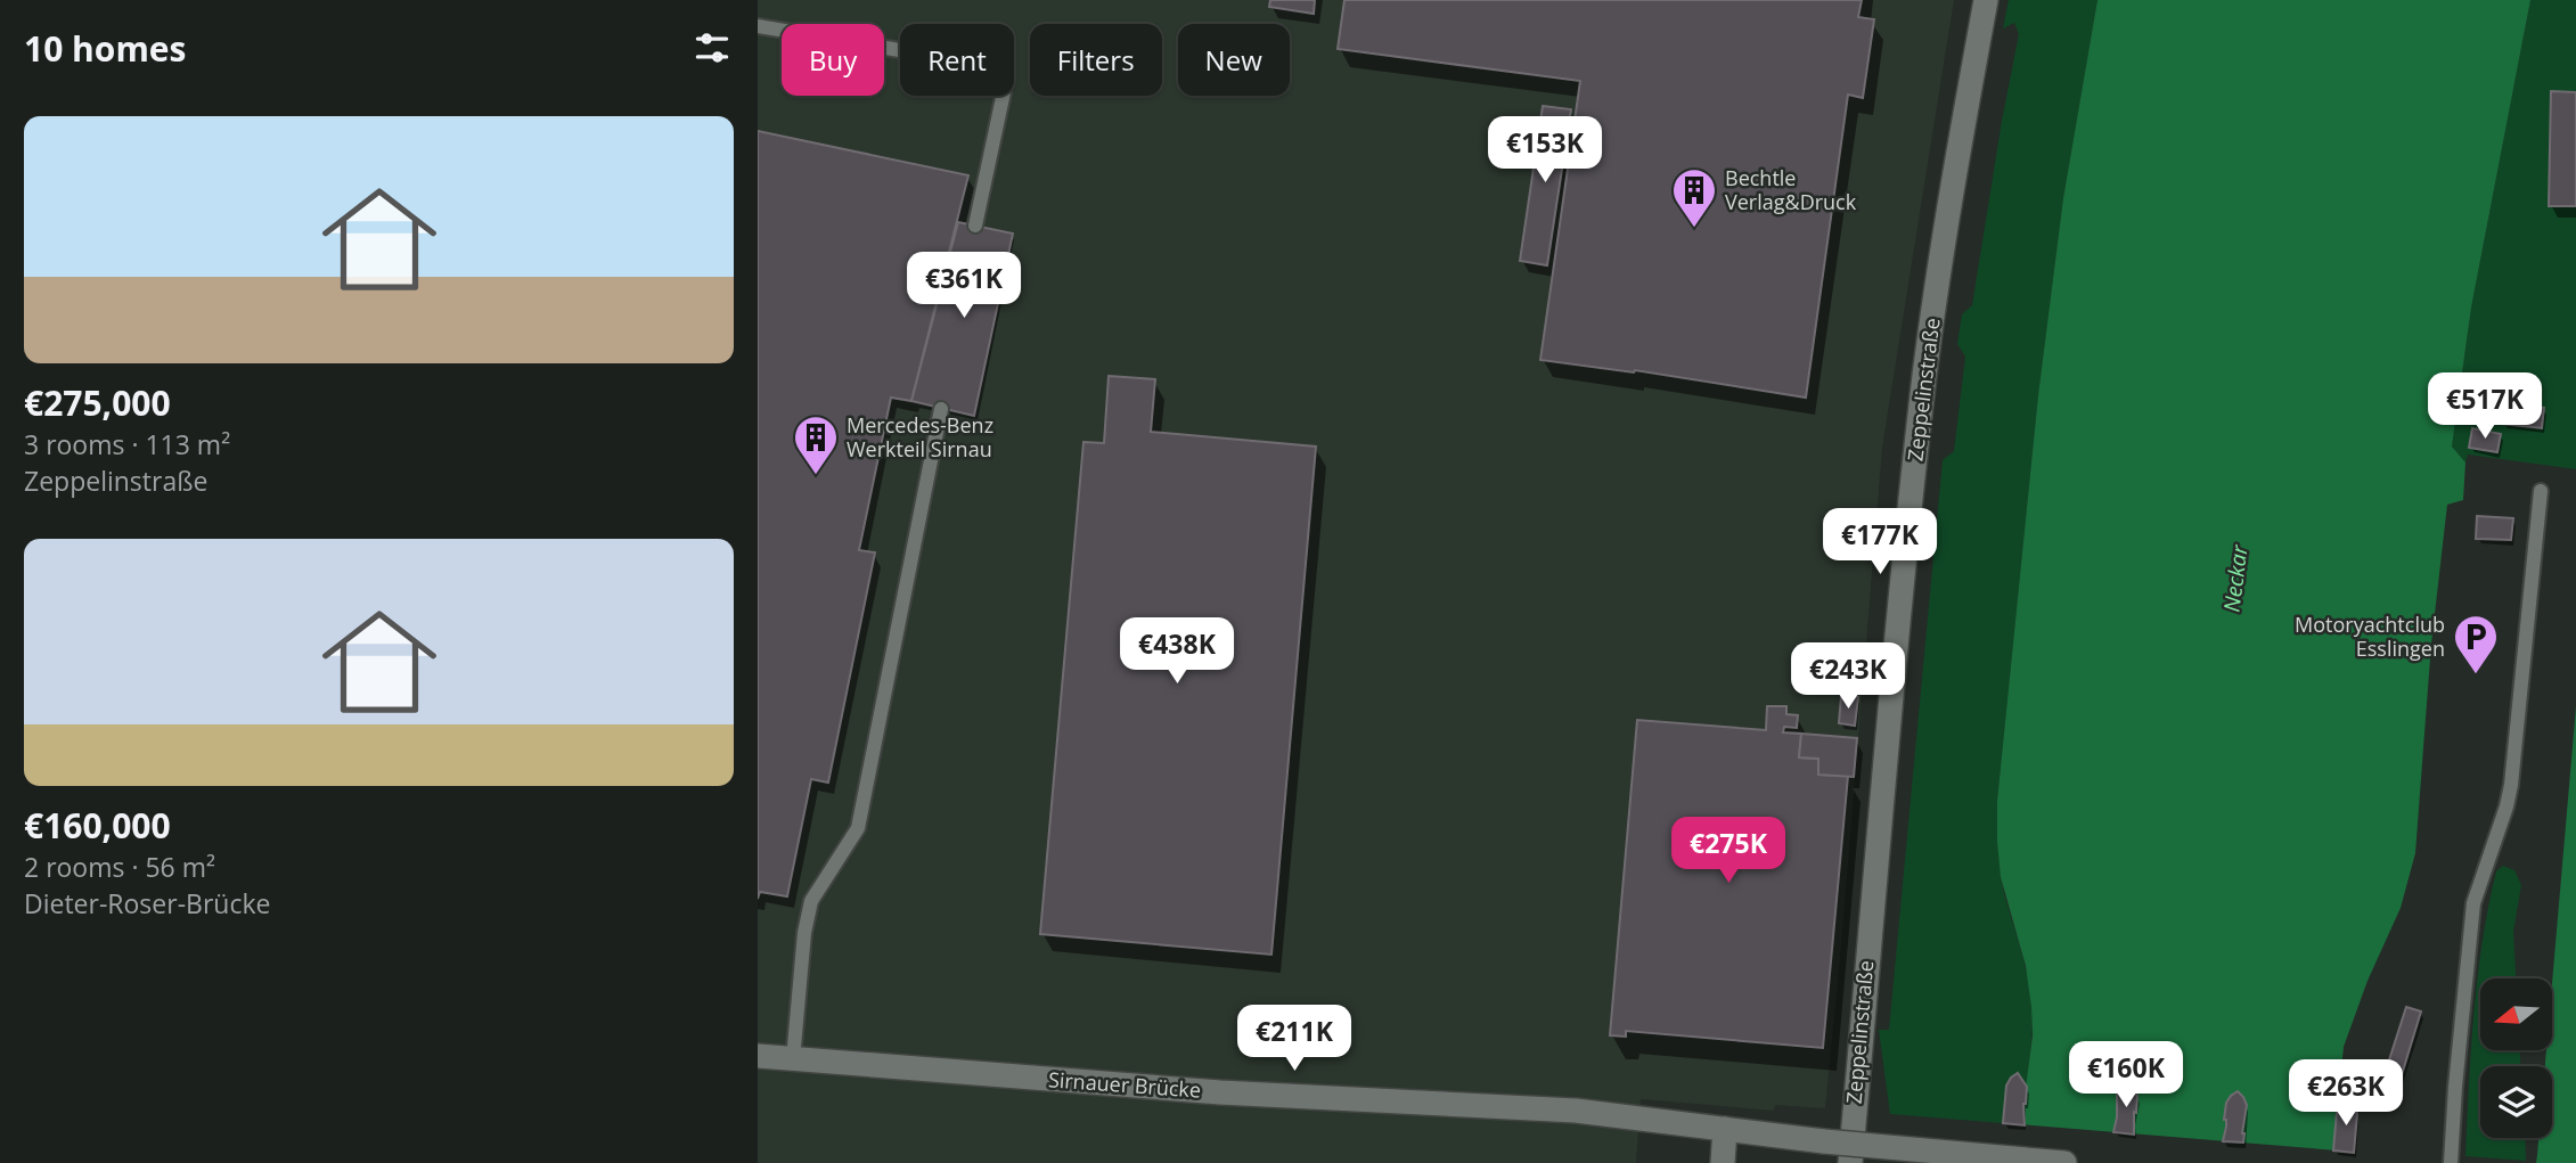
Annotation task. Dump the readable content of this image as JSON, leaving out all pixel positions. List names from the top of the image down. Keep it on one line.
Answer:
{"streets":{"main road":["Zeppelinstraße","Sirnauer Brücke"]},"water":["Neckar"],"places":{"building":["Bechtle Verlag&Druck","Mercedes-Benz Werkteil Sirnau"],"parking":["Motoryachtclub Esslingen"]},"north":"left","page":{"heading":"10 homes","chip":["Buy","Rent","Filters","New"],"list":[{"name":"€275,000","note":"3 rooms · 113 m² · Zeppelinstraße"},{"name":"€160,000","note":"2 rooms · 56 m² · Dieter-Roser-Brücke"}],"price":["€153K","€361K","€517K","€177K","€438K","€243K","€275K","€211K","€160K","€263K"]}}
